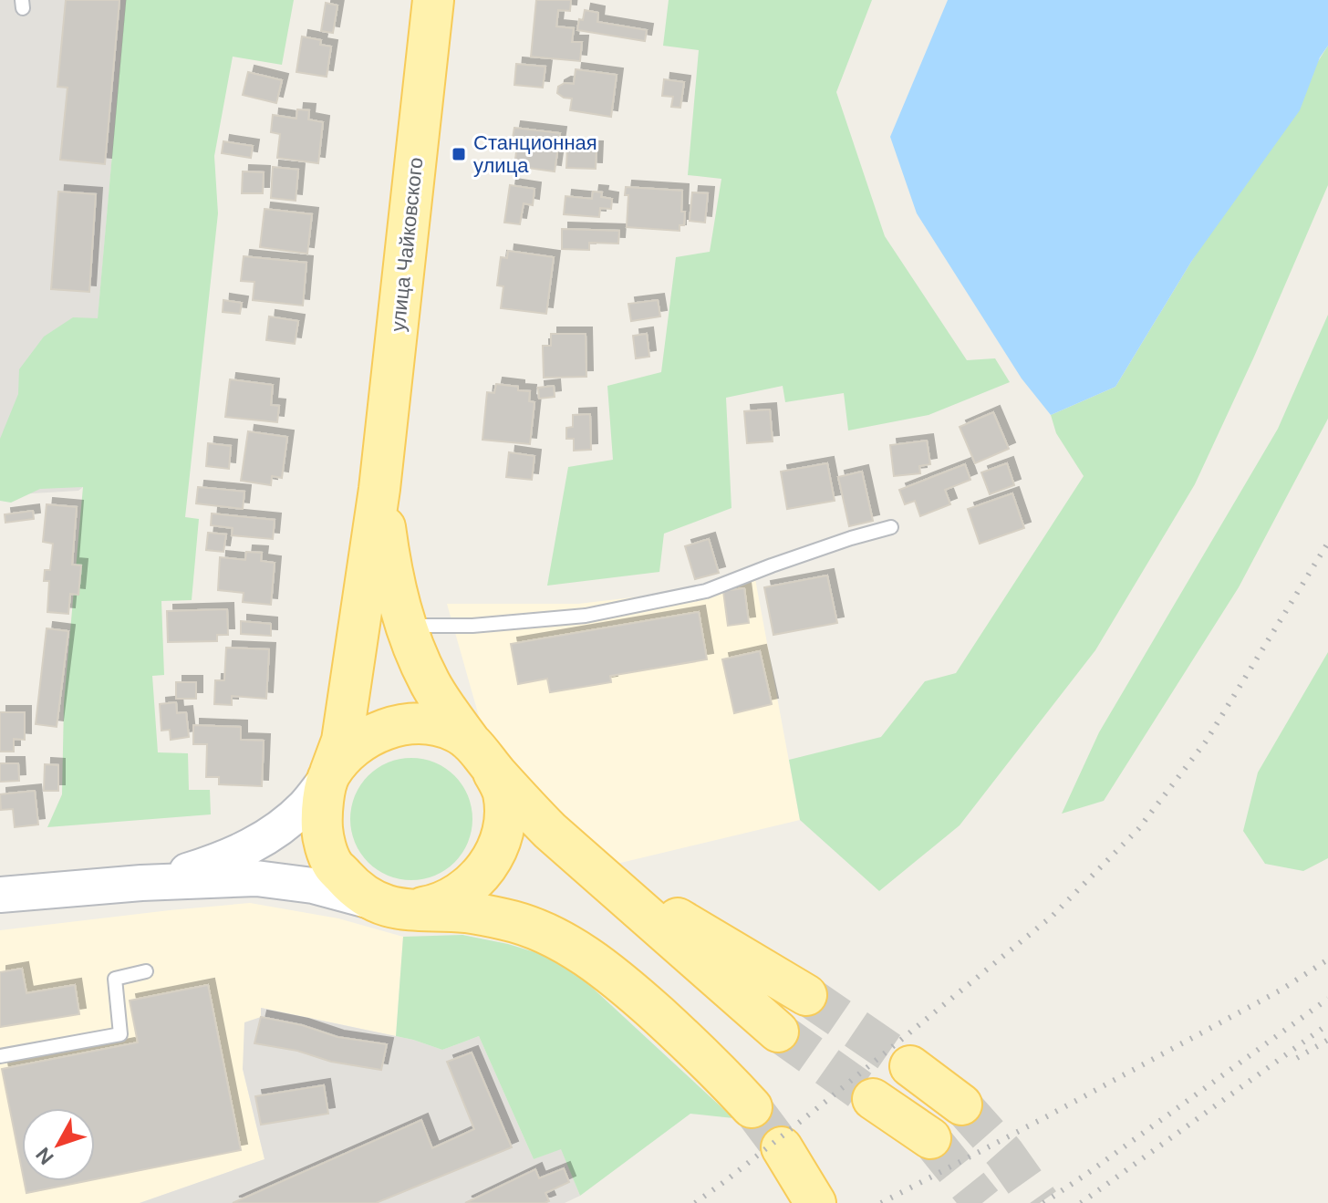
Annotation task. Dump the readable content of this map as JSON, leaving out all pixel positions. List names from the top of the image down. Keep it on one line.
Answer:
{"streets":{"main road":["улица Чайковского"]},"places":{"transit":["Станционная улица"]},"north":"bottom left"}
